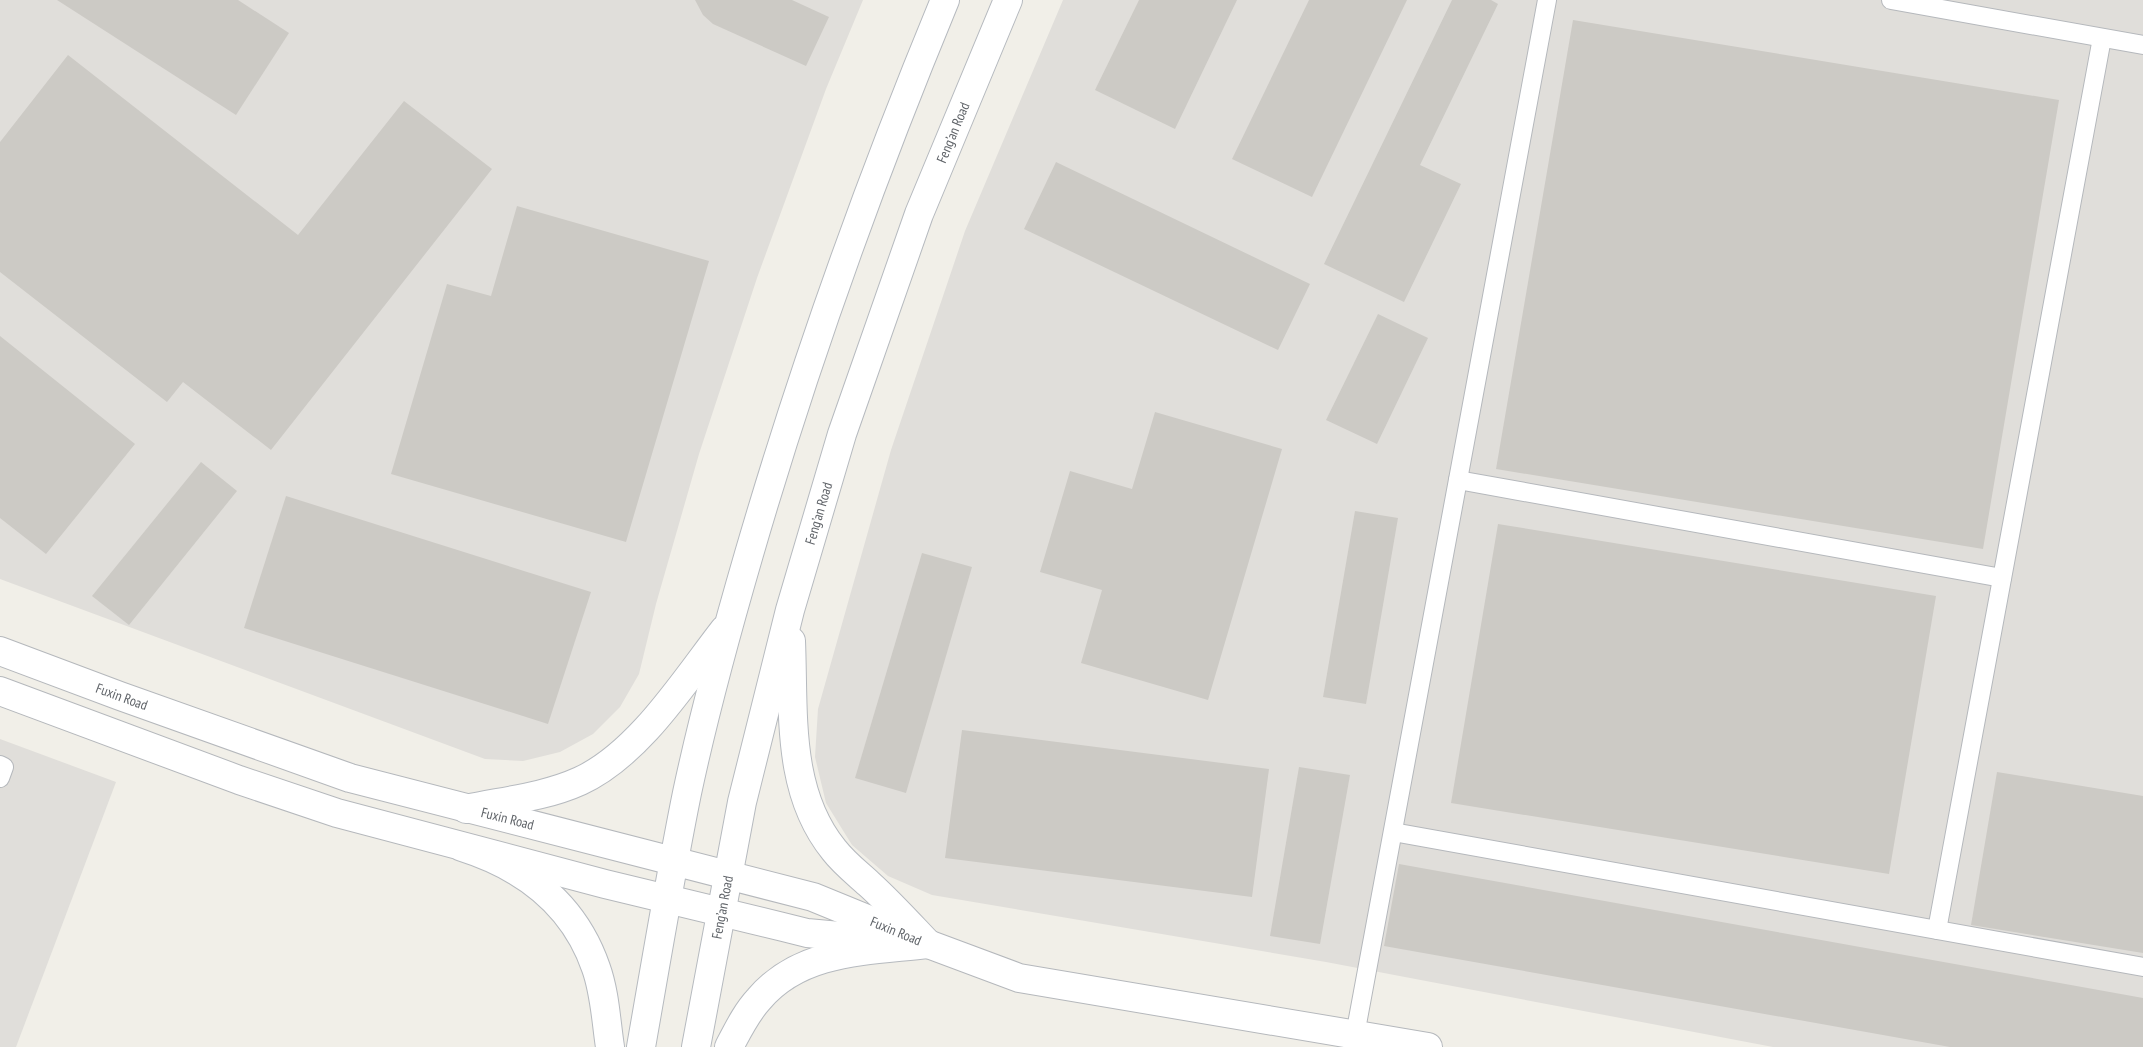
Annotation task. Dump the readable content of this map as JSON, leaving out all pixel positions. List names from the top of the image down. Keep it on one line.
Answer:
{"streets":{"street":["Feng’an Road","Fuxin Road"]},"crossings":[["Feng’an Road","Fuxin Road"]]}
